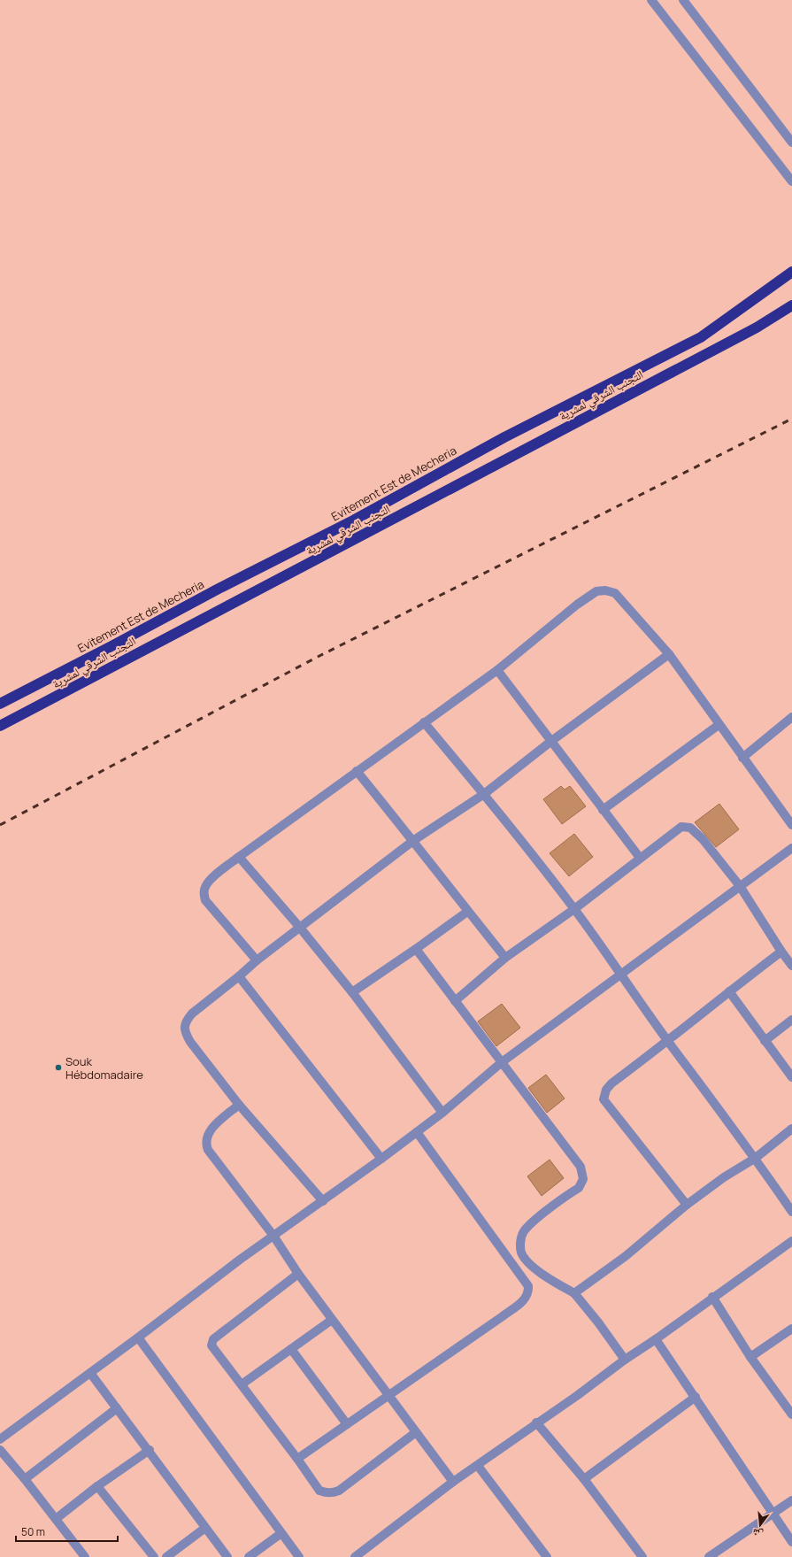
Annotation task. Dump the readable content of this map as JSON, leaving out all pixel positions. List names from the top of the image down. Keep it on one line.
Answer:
{"streets":{"highway":["التجنب الشرقي لمشرية","Evitement Est de Mecheria"]},"places":["Souk Hébdomadaire"],"scale_bar":"50 m","north":"bottom"}
